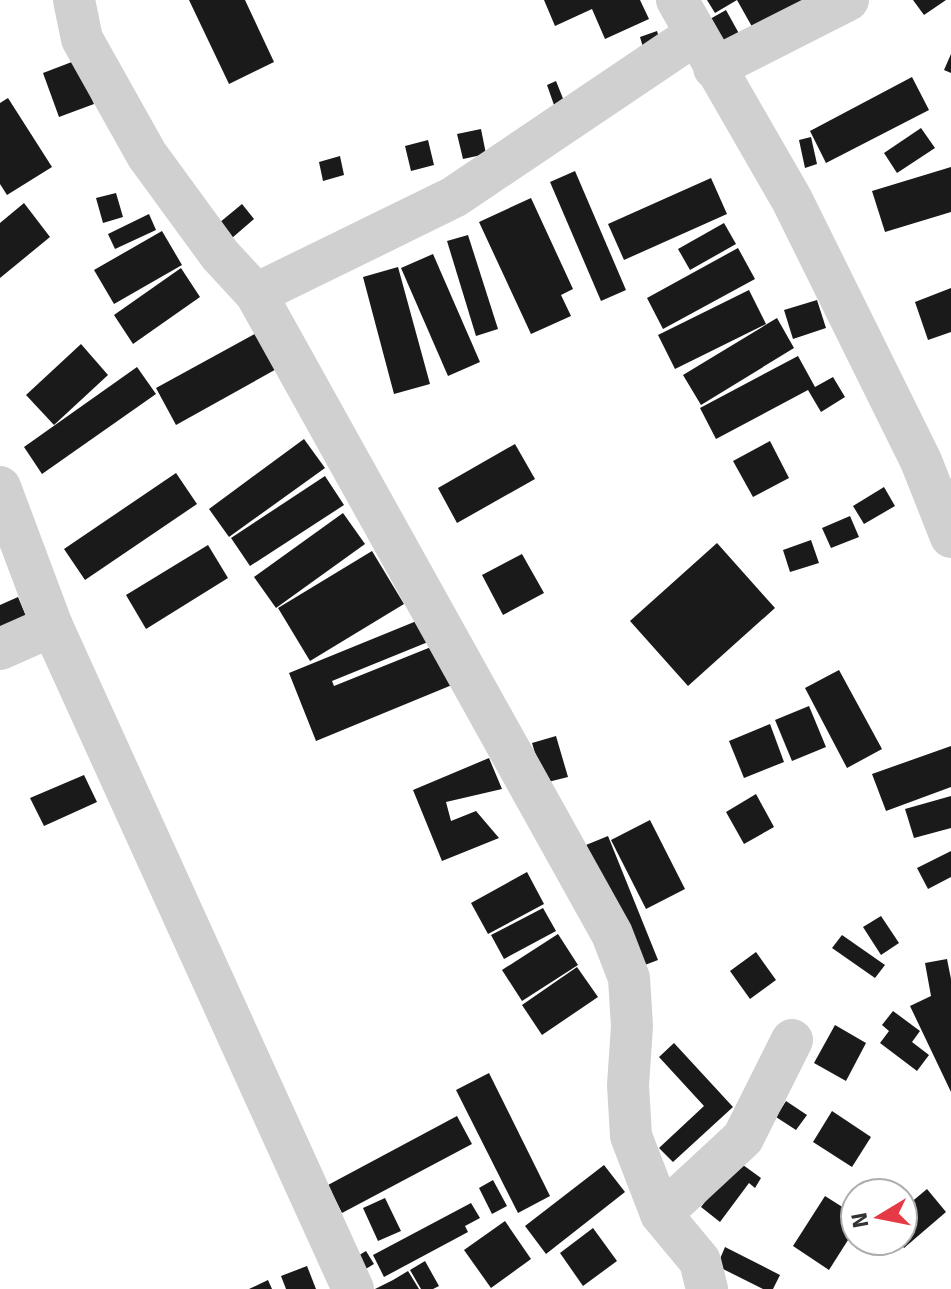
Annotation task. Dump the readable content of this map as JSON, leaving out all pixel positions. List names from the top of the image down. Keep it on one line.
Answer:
{"north":"left"}
